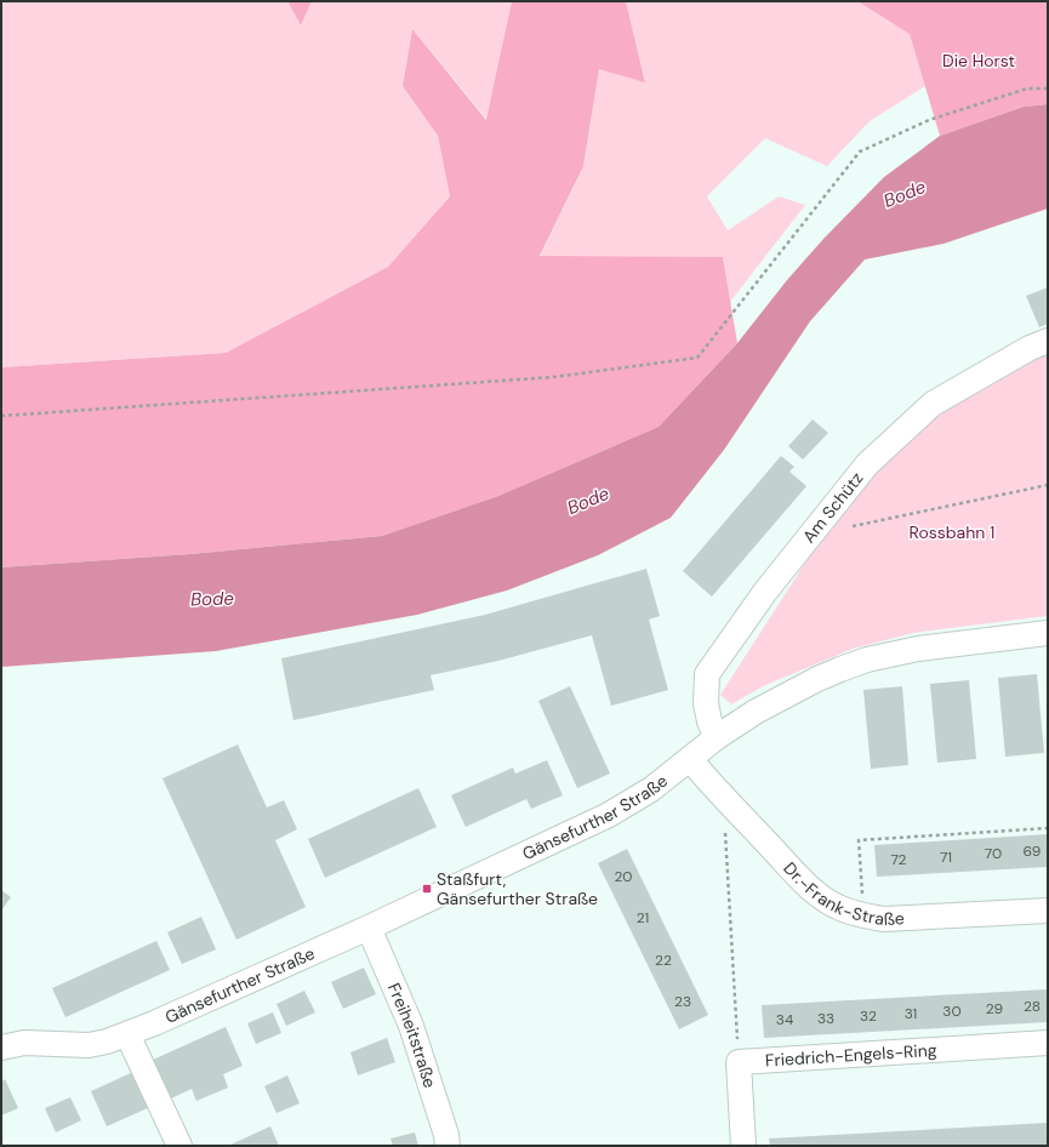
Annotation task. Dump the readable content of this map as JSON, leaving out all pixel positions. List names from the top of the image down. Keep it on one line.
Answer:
{"streets":{"street":["Am Schütz","Gänsefurther Straße","Dr.-Frank-Straße","Freiheitstraße","Friedrich-Engels-Ring"]},"crossings":[["Am Schütz","Gänsefurther Straße"],["Gänsefurther Straße","Dr.-Frank-Straße"],["Gänsefurther Straße","Freiheitstraße"]],"water":["Bode"],"parks":["Die Horst","Rossbahn 1"],"places":{"transit":["Staßfurt, Gänsefurther Straße"]},"house_numbers":["69","70","71","72","20","21","22","23","28","29","30","31","32","33","34"]}
